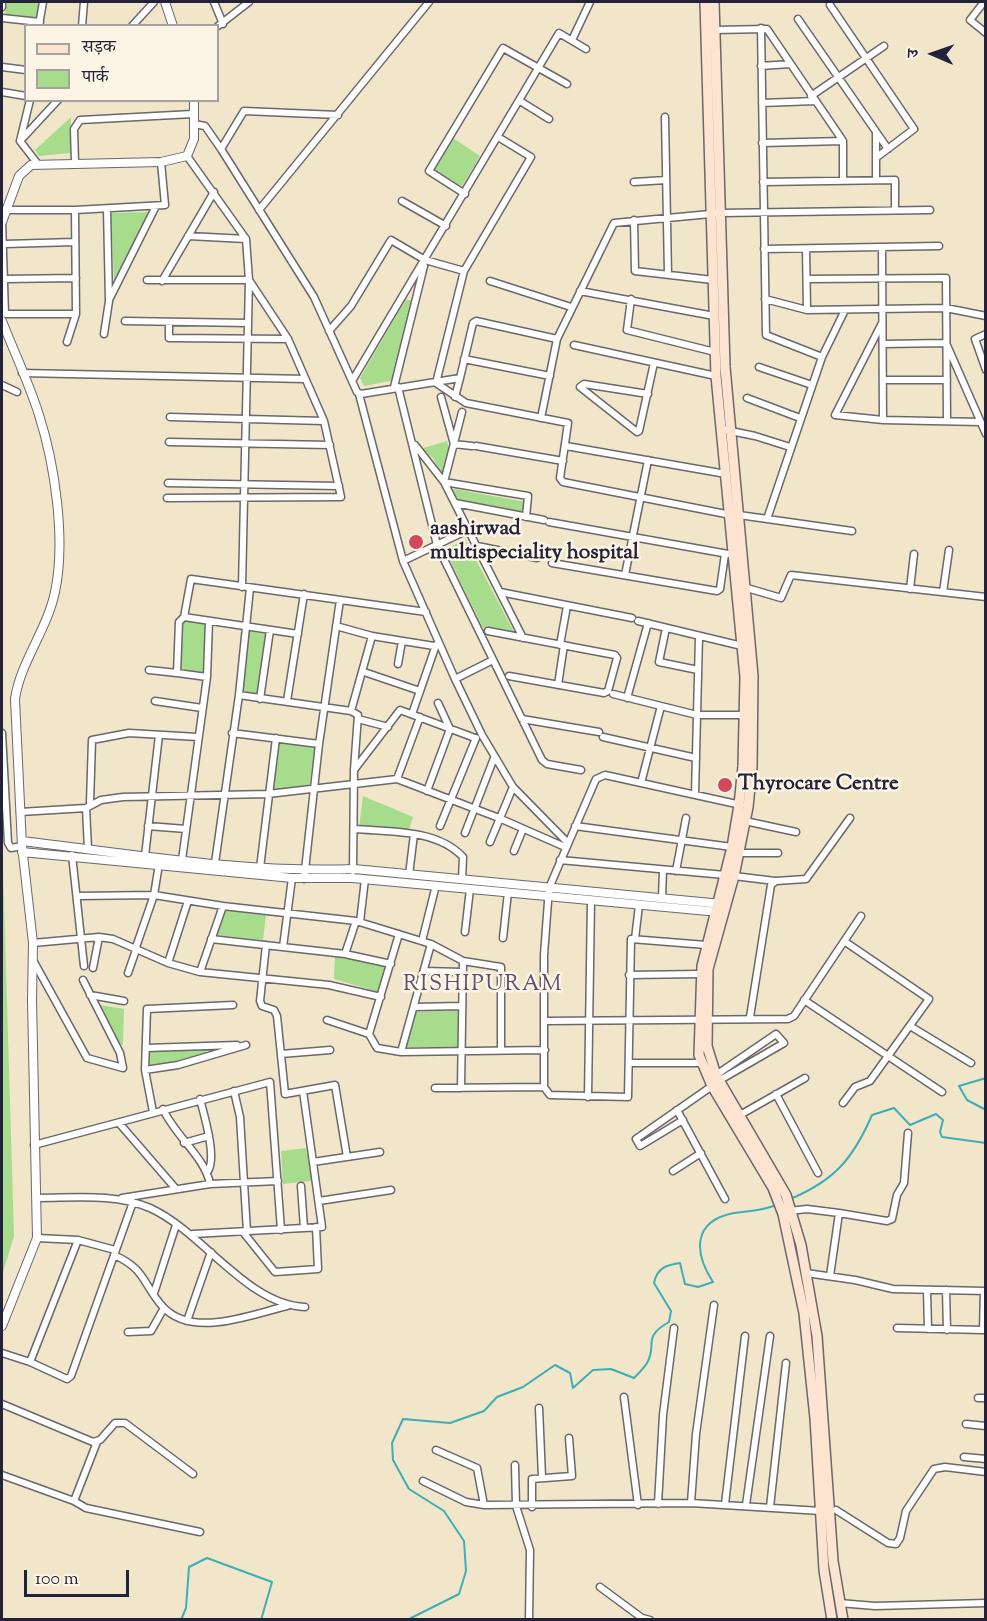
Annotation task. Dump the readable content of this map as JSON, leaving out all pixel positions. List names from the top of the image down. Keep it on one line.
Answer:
{"districts":["RISHIPURAM"],"places":["aashirwad multispeciality hospital","Thyrocare Centre"],"legend":["सड़क","पार्क"],"scale_bar":"100 m","north":"left"}
